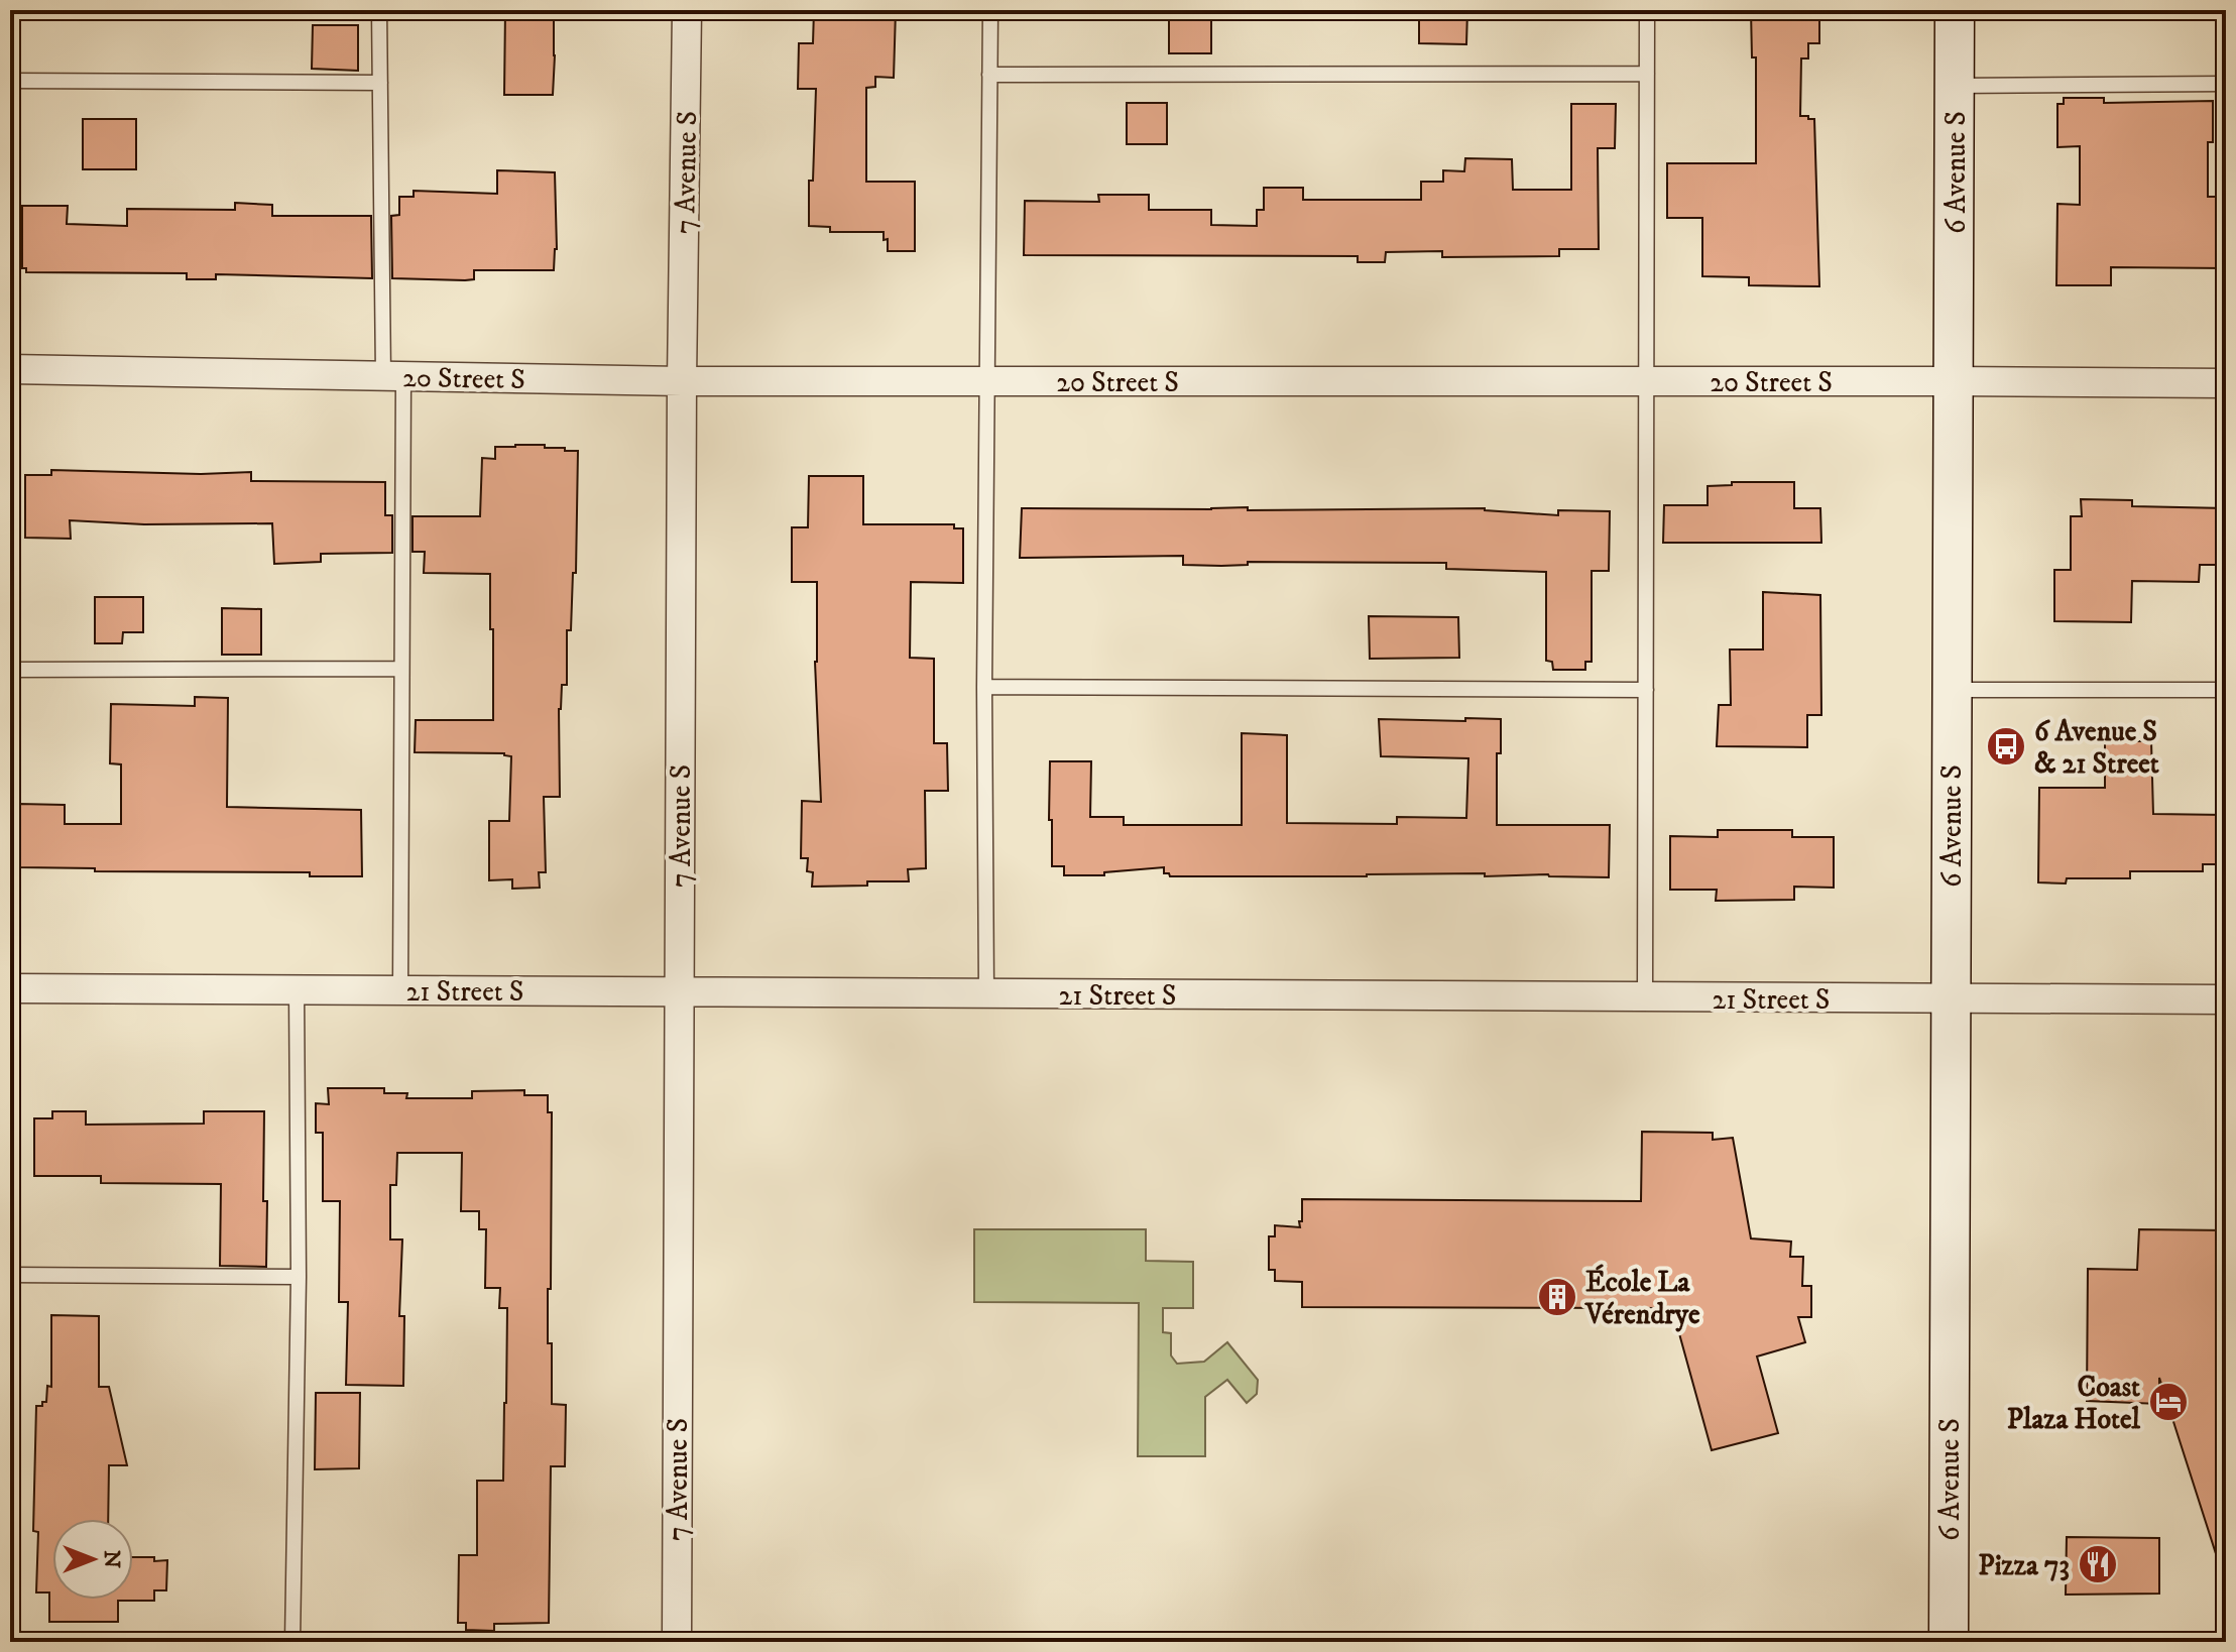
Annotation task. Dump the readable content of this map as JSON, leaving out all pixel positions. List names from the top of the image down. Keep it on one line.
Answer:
{"streets":{"main road":["6 Avenue S"],"street":["7 Avenue S","20 Street S","21 Street S"]},"crossings":[["7 Avenue S","20 Street S"],["7 Avenue S","21 Street S"],["6 Avenue S","20 Street S"],["6 Avenue S","21 Street S"]],"places":{"bus stop":["6 Avenue S & 21 Street"],"building":["École La Vérendrye"],"hotel":["Coast Plaza Hotel"],"restaurant":["Pizza 73"]},"north":"right"}
